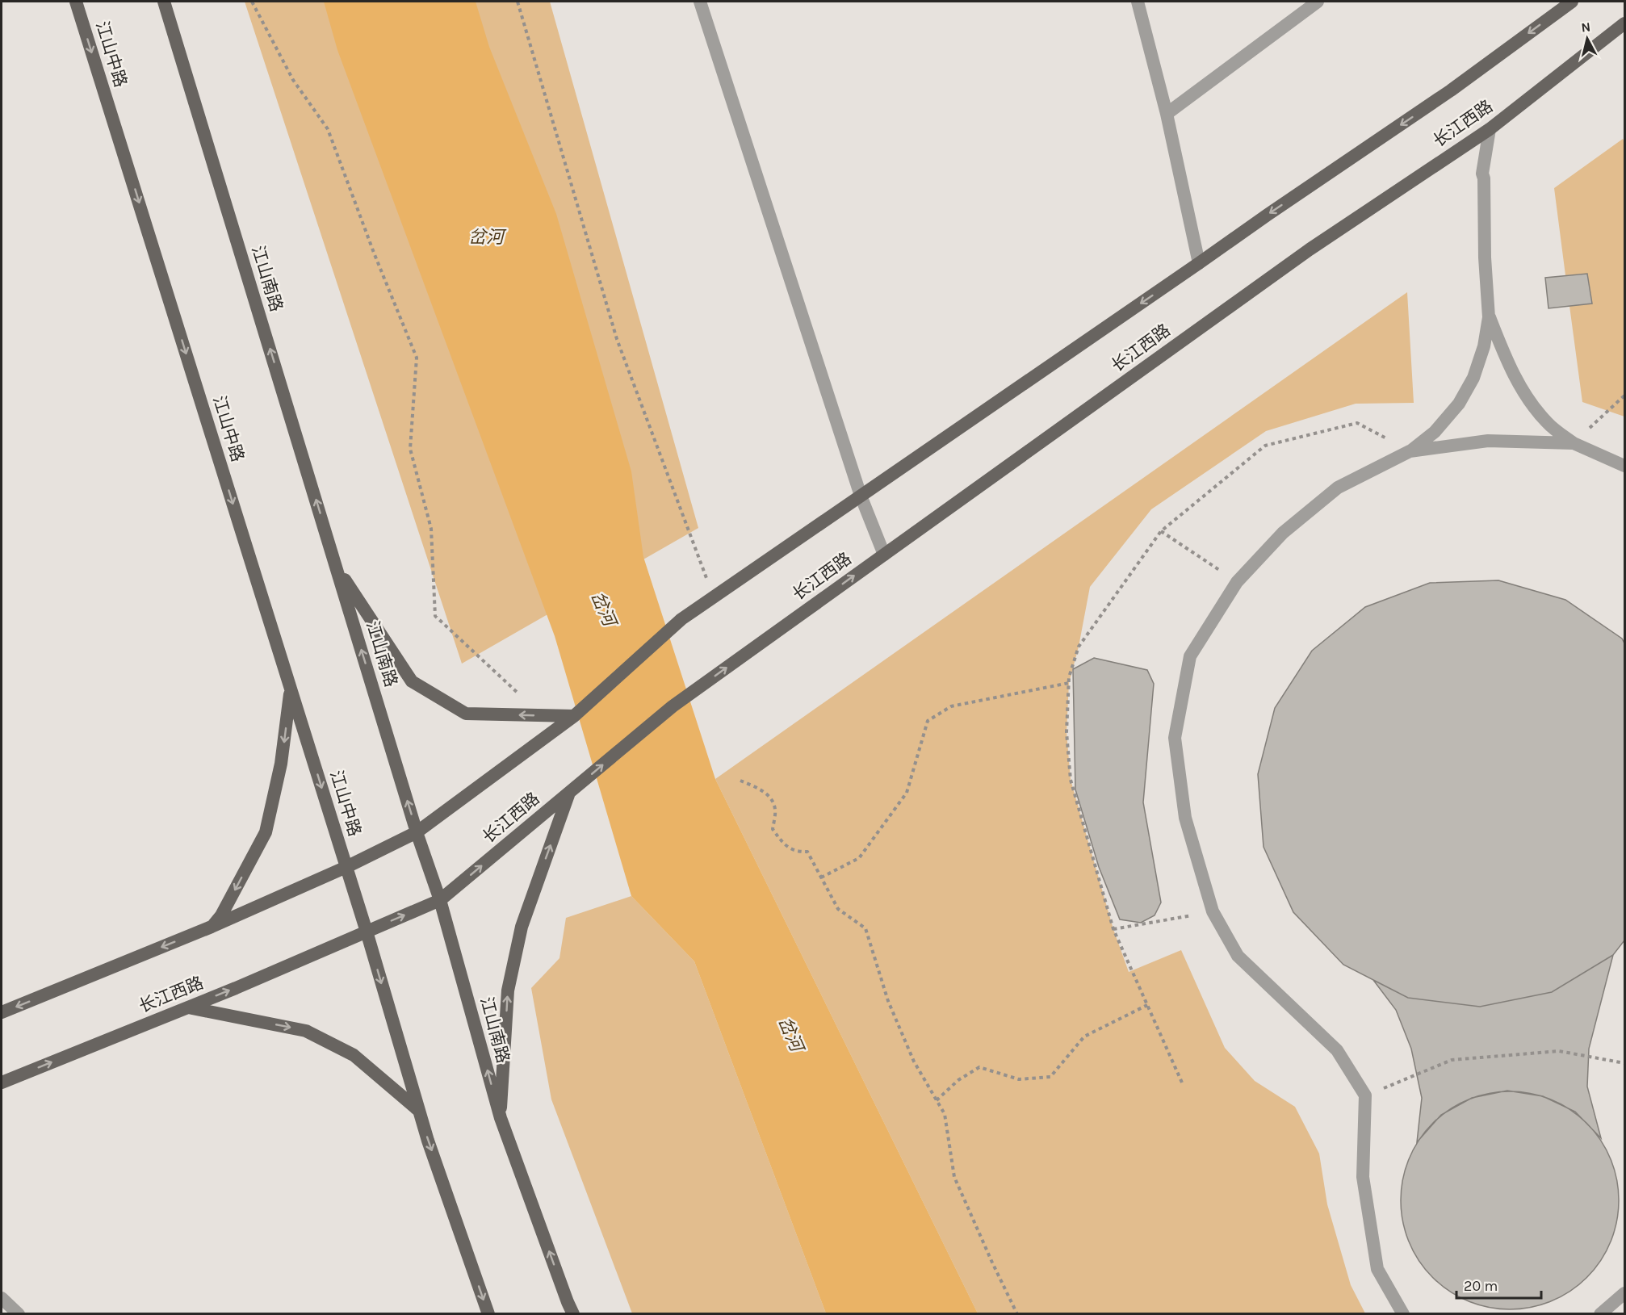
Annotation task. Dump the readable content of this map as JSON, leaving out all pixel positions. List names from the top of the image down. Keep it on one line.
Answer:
{"streets":{"main road":["江山中路","长江西路","江山南路"]},"crossings":[["江山中路","长江西路"],["长江西路","江山南路"]],"one_way":["江山中路"],"water":["岔河"],"scale_bar":"20 m","north":"top"}
